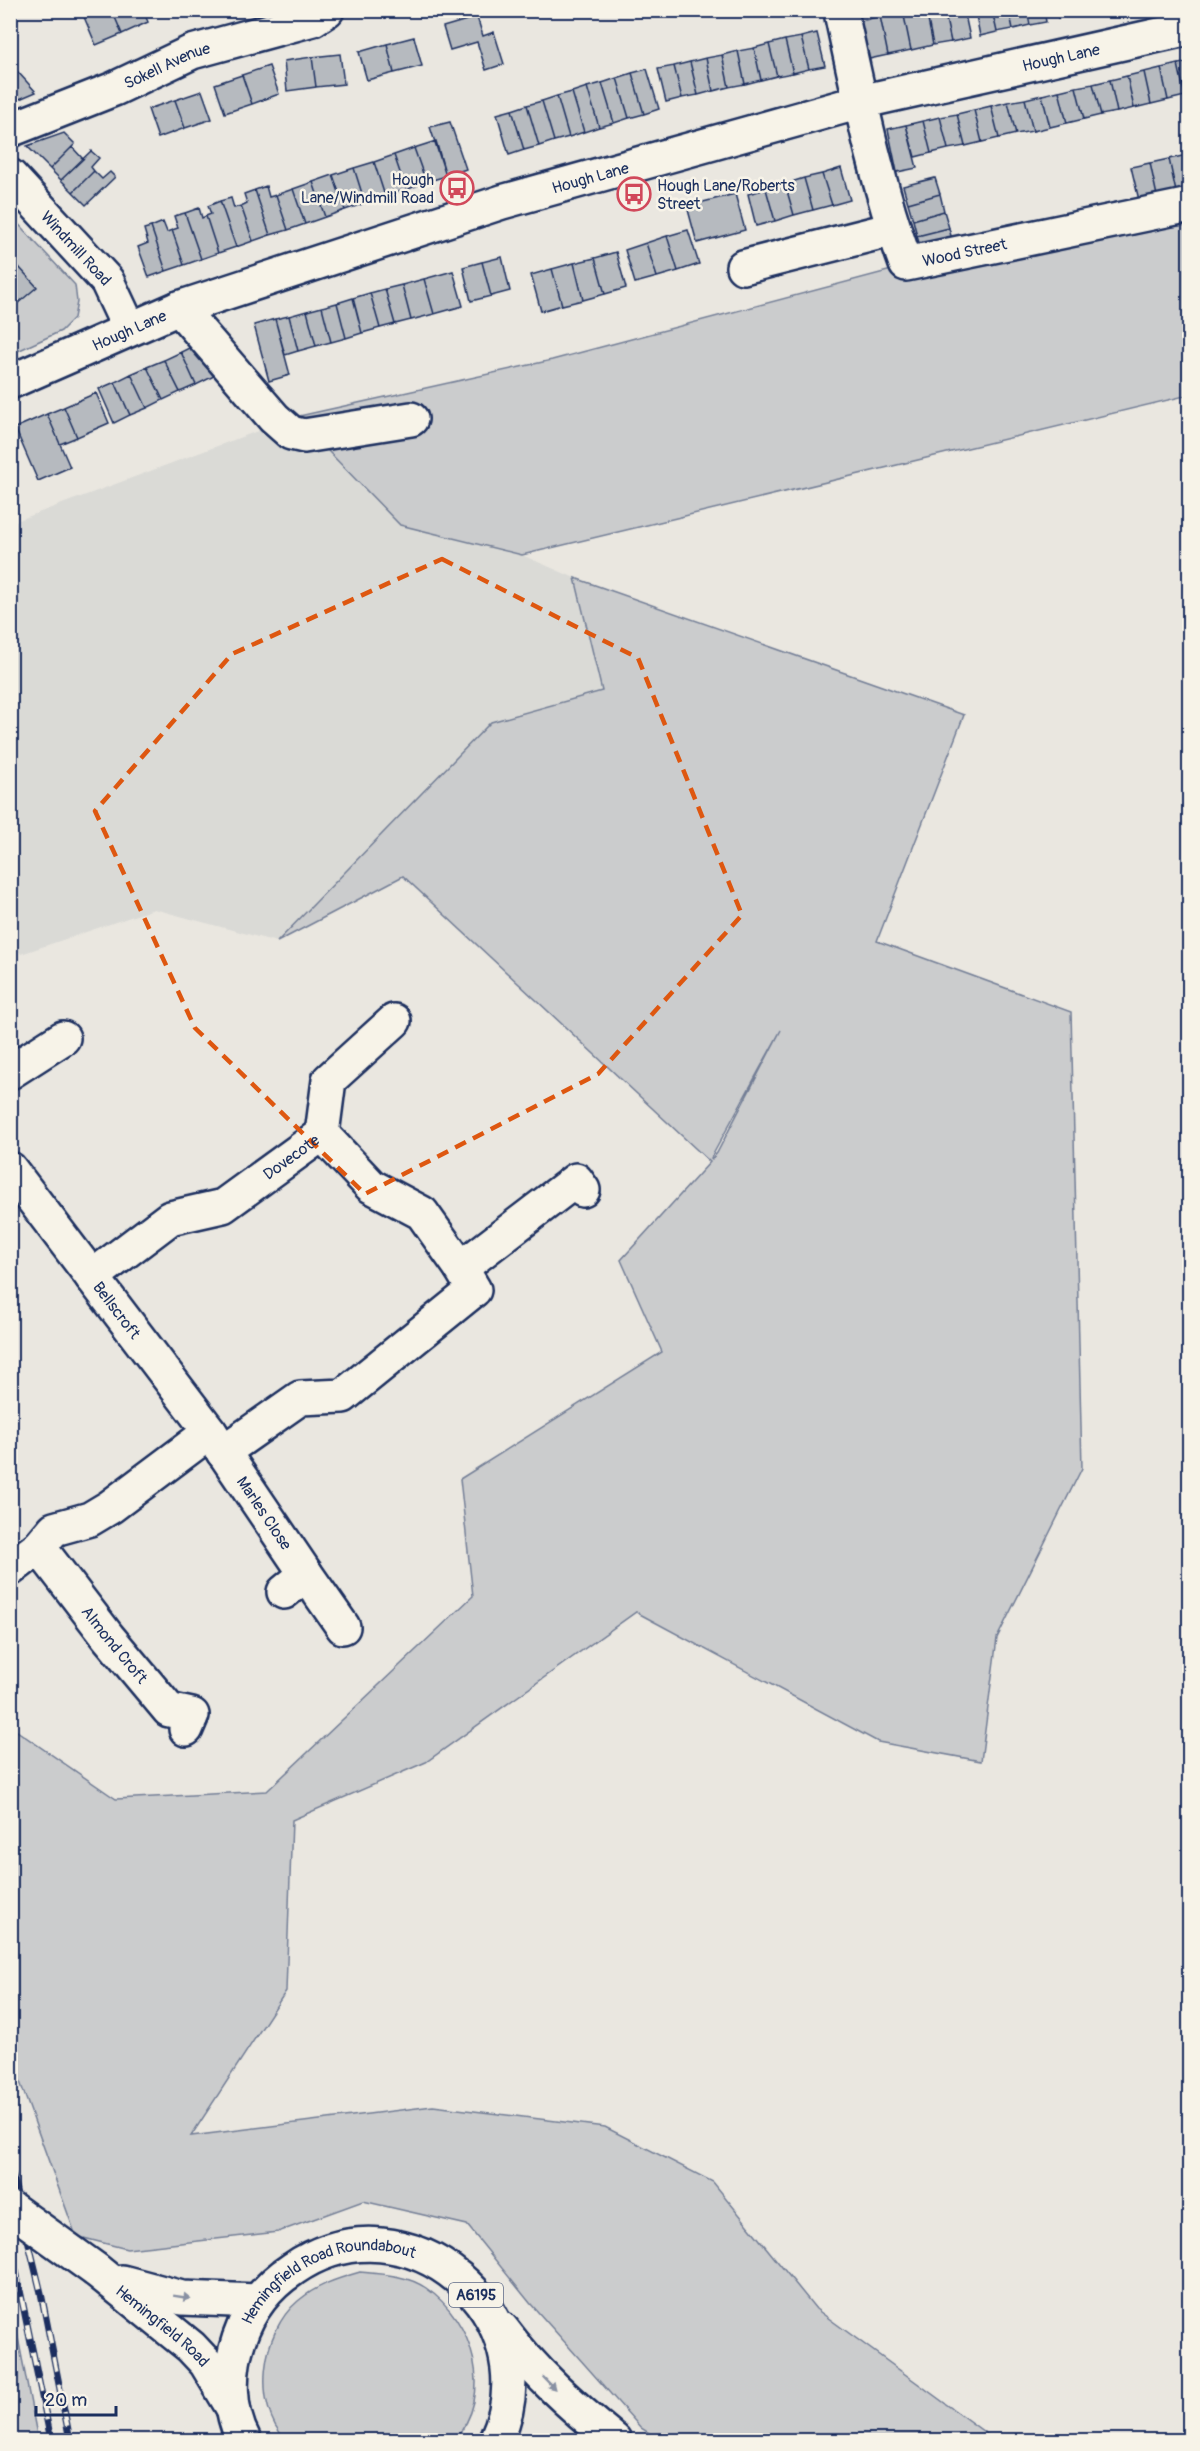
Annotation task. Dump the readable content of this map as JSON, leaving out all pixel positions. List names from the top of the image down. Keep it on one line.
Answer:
{"streets":{"main road":["Hough Lane","Sokell Avenue","Windmill Road","Wood Street","Dovecote","Bellscroft","Marles Close","Almond Croft","Hemingfield Road Roundabout","A6195","Hemingfield Road"]},"crossings":[["Hough Lane","Windmill Road"],["Hough Lane","Wood Street"],["Dovecote","Bellscroft"],["Dovecote","Marles Close"],["Bellscroft","Marles Close"],["Hemingfield Road Roundabout","A6195"],["Hemingfield Road Roundabout","Hemingfield Road"]],"places":{"bus stop":["Hough Lane/Windmill Road","Hough Lane/Roberts Street"]},"scale_bar":"20 m"}
